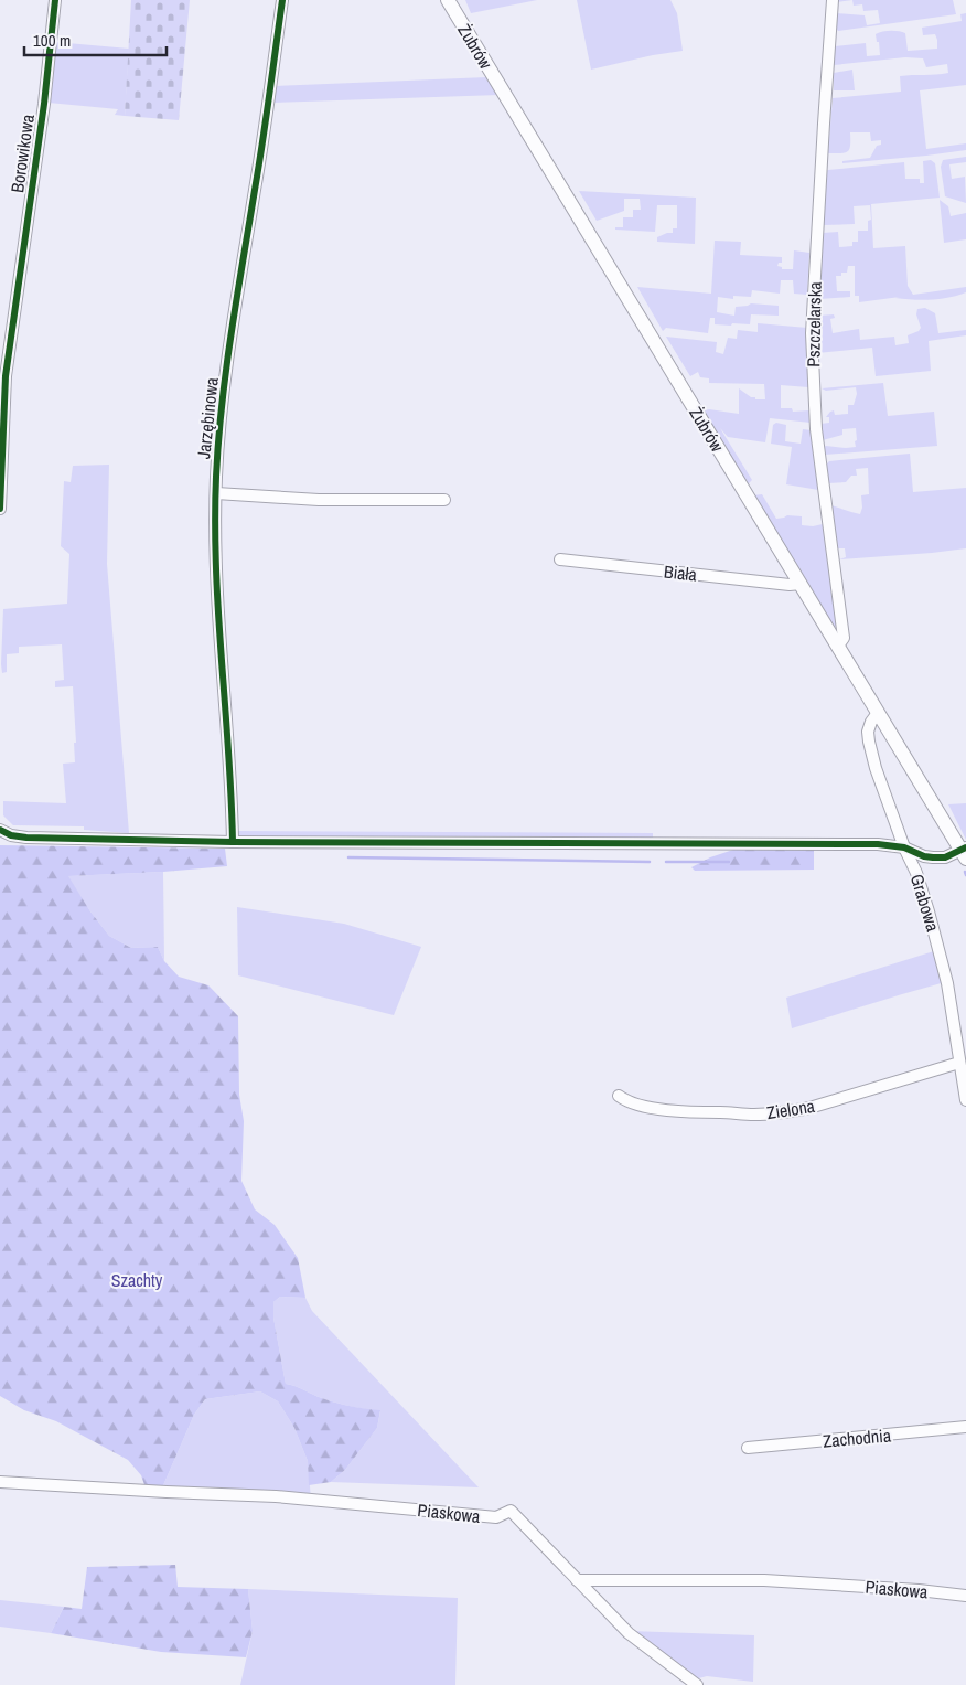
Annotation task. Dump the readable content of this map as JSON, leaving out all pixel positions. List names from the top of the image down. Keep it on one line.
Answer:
{"streets":{"main road":["Żubrów"],"street":["Borowikowa","Pszczelarska","Jarzębinowa","Biała","Grabowa","Zielona","Zachodnia","Piaskowa"]},"crossings":[["Żubrów","Pszczelarska"],["Żubrów","Biała"],["Żubrów","Grabowa"],["Grabowa","Zielona"]],"parks":["Szachty"],"scale_bar":"100 m"}
